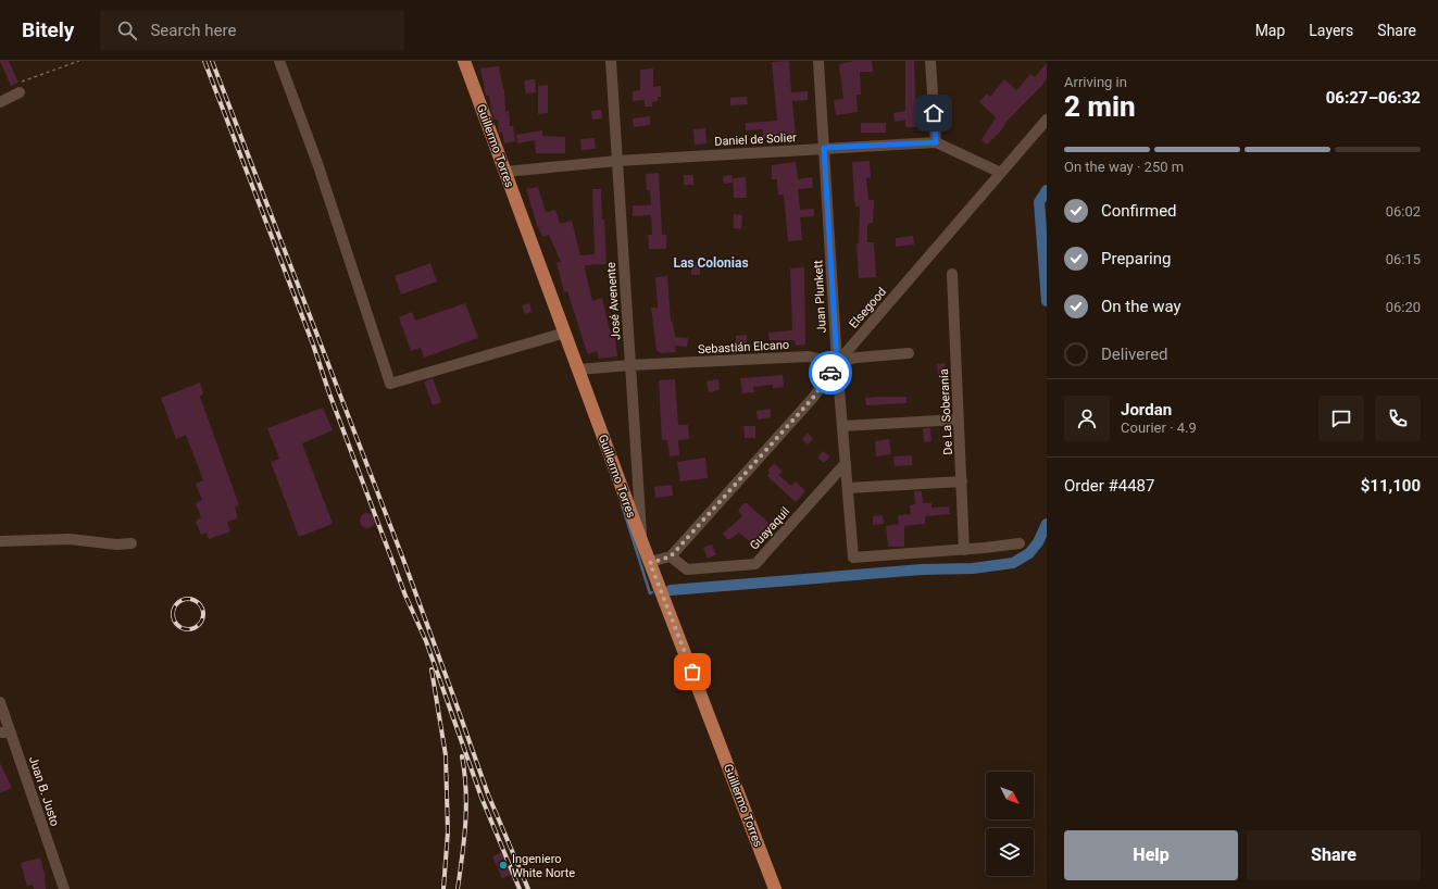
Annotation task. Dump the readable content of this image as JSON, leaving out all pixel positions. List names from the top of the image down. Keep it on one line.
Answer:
{"streets":{"main road":["Guillermo Torres"],"street":["Daniel de Solier","Juan Plunkett","José Avenente","Elsegood","Sebastián Elcano","De La Soberanía","Guayaquil","Juan B. Justo"]},"crossings":[["Daniel de Solier","Guillermo Torres"],["Daniel de Solier","Juan Plunkett"],["Daniel de Solier","José Avenente"],["Daniel de Solier","Elsegood"],["Guillermo Torres","José Avenente"],["Guillermo Torres","Sebastián Elcano"],["Juan Plunkett","Elsegood"],["Juan Plunkett","Sebastián Elcano"],["Juan Plunkett","De La Soberanía"],["Juan Plunkett","Guayaquil"],["José Avenente","Sebastián Elcano"],["Elsegood","Sebastián Elcano"],["Elsegood","Guayaquil"]],"districts":["Las Colonias"],"places":["Ingeniero White Norte"],"north":"bottom right","page":{"header":"Bitely","search":"Search here","nav":["Map","Layers","Share"],"heading":["2 min","Arriving in","06:27–06:32"],"panel":["Jordan","Courier · 4.9","Order #4487","$11,100"],"bar":"On the way · 250 m","list":[["Confirmed","06:02"],["Preparing","06:15"],["On the way","06:20"],"Delivered"],"buttons":["Help","Share"]}}
